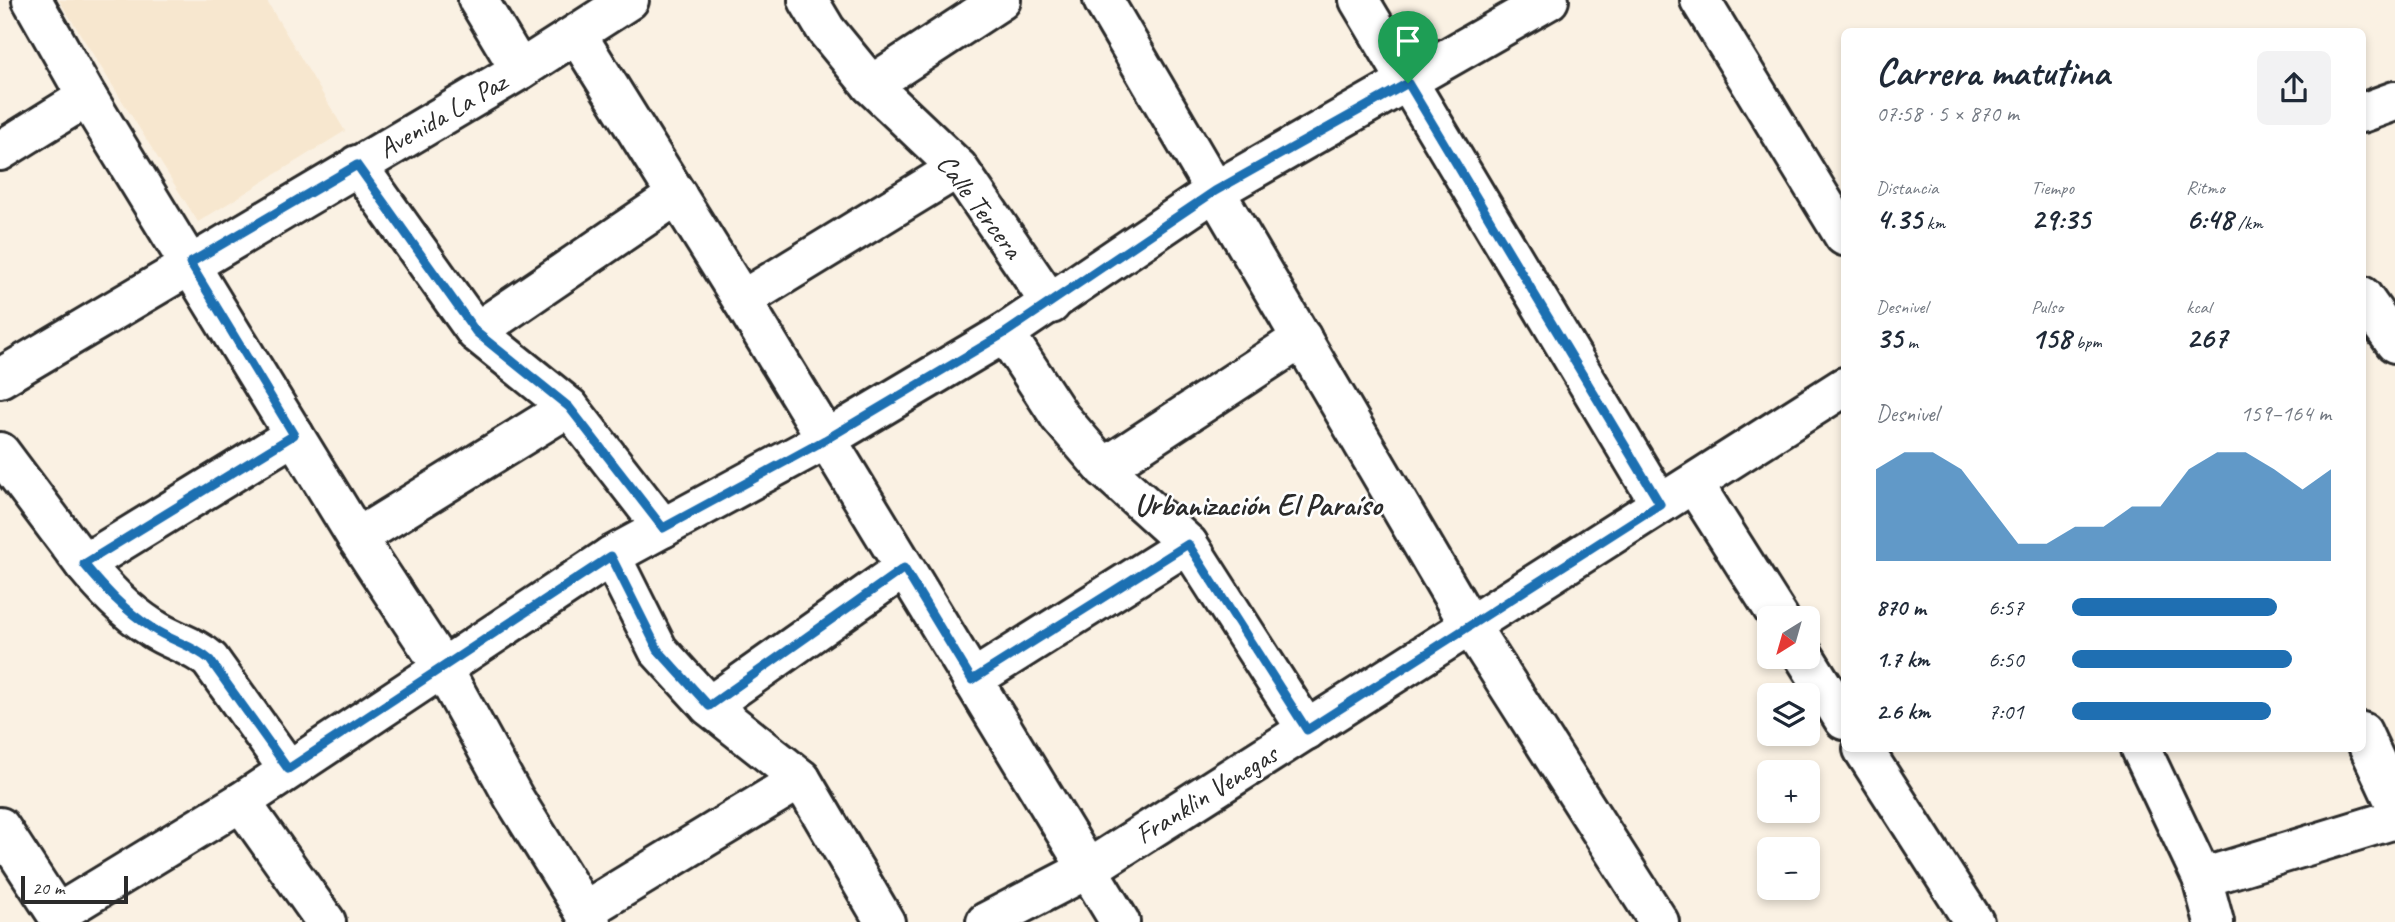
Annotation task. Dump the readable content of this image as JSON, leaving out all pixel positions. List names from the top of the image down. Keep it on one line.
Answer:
{"streets":{"street":["Avenida La Paz","Calle Tercera","Franklin Venegas"]},"districts":["Urbanización El Paraíso"],"scale_bar":"20 m","north":"bottom left","page":{"heading":["Carrera matutina","07:58 · 5 × 870 m"],"stats":[["Distancia","4.35 km"],["Tiempo","29:35"],["Ritmo","6:48 /km"],["Desnivel","35 m"],["Pulso","158 bpm"],["kcal","267"]],"chart":["Desnivel","159–164 m"],"list":[{"name":"870 m","note":"6:57"},{"name":"1.7 km","note":"6:50"},{"name":"2.6 km","note":"7:01"}],"map_buttons":["+","−"],"scale":"20 m"}}
